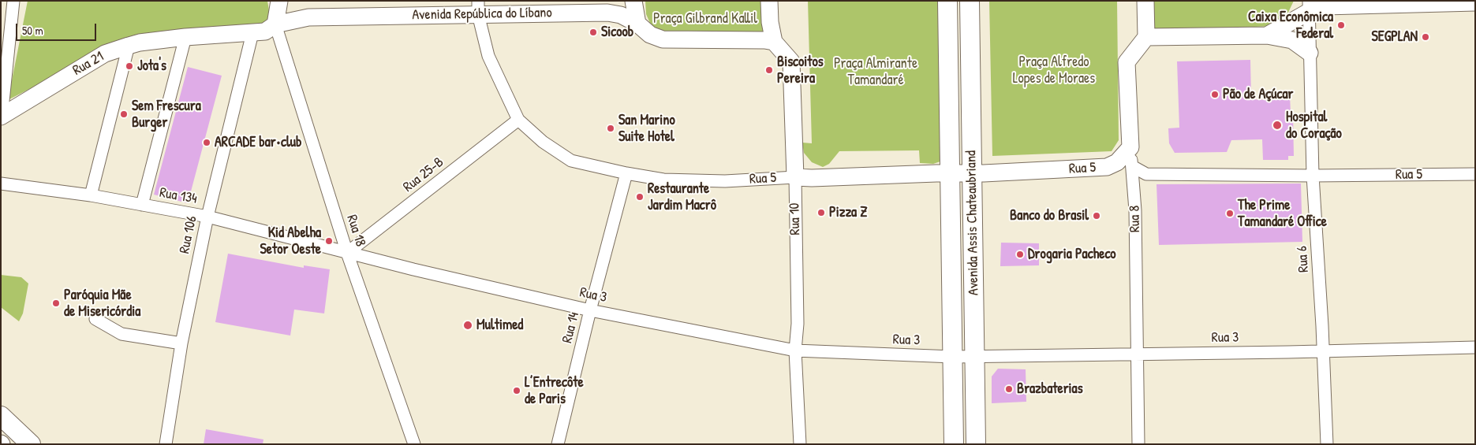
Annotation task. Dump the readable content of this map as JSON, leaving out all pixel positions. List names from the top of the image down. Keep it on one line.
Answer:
{"streets":{"main road":["Avenida República do Líbano","Rua 21","Rua 5","Rua 10","Rua 8","Avenida Assis Chateaubriand"],"street":["Rua 25-B","Rua 134","Rua 18","Rua 106","Rua 6","Rua 3","Rua 14"]},"crossings":[["Avenida República do Líbano","Rua 21"],["Avenida República do Líbano","Rua 5"],["Avenida República do Líbano","Rua 10"],["Avenida República do Líbano","Rua 18"],["Avenida República do Líbano","Rua 106"],["Rua 5","Rua 25-B"],["Rua 5","Rua 10"],["Rua 5","Rua 8"],["Rua 5","Avenida Assis Chateaubriand"],["Rua 5","Rua 6"],["Rua 5","Rua 14"],["Rua 25-B","Rua 134"],["Rua 25-B","Rua 18"],["Rua 25-B","Rua 3"],["Rua 134","Rua 18"],["Rua 134","Rua 106"],["Rua 134","Rua 3"],["Rua 10","Rua 3"],["Rua 8","Rua 3"],["Avenida Assis Chateaubriand","Rua 3"],["Rua 18","Rua 3"],["Rua 6","Rua 3"],["Rua 3","Rua 14"]],"parks":["Praça Gilbrand Kallil","Praça Alfredo Lopes de Moraes","Praça Almirante Tamandaré"],"places":["Caixa Econômica Federal","Sicoob","SEGPLAN","Jota's","Biscoitos Pereira","Pão de Açúcar","Sem Frescura Burger","Hospital do Coração","San Marino Suite Hotel","ARCADE bar•club","Restaurante Jardim Macrô","Pizza Z","The Prime Tamandaré Office","Banco do Brasil","Kid Abelha Setor Oeste","Drogaria Pacheco","Paróquia Mãe de Misericórdia","Multimed","Brazbaterias","L’Entrecôte de Paris"],"scale_bar":"50 m"}
